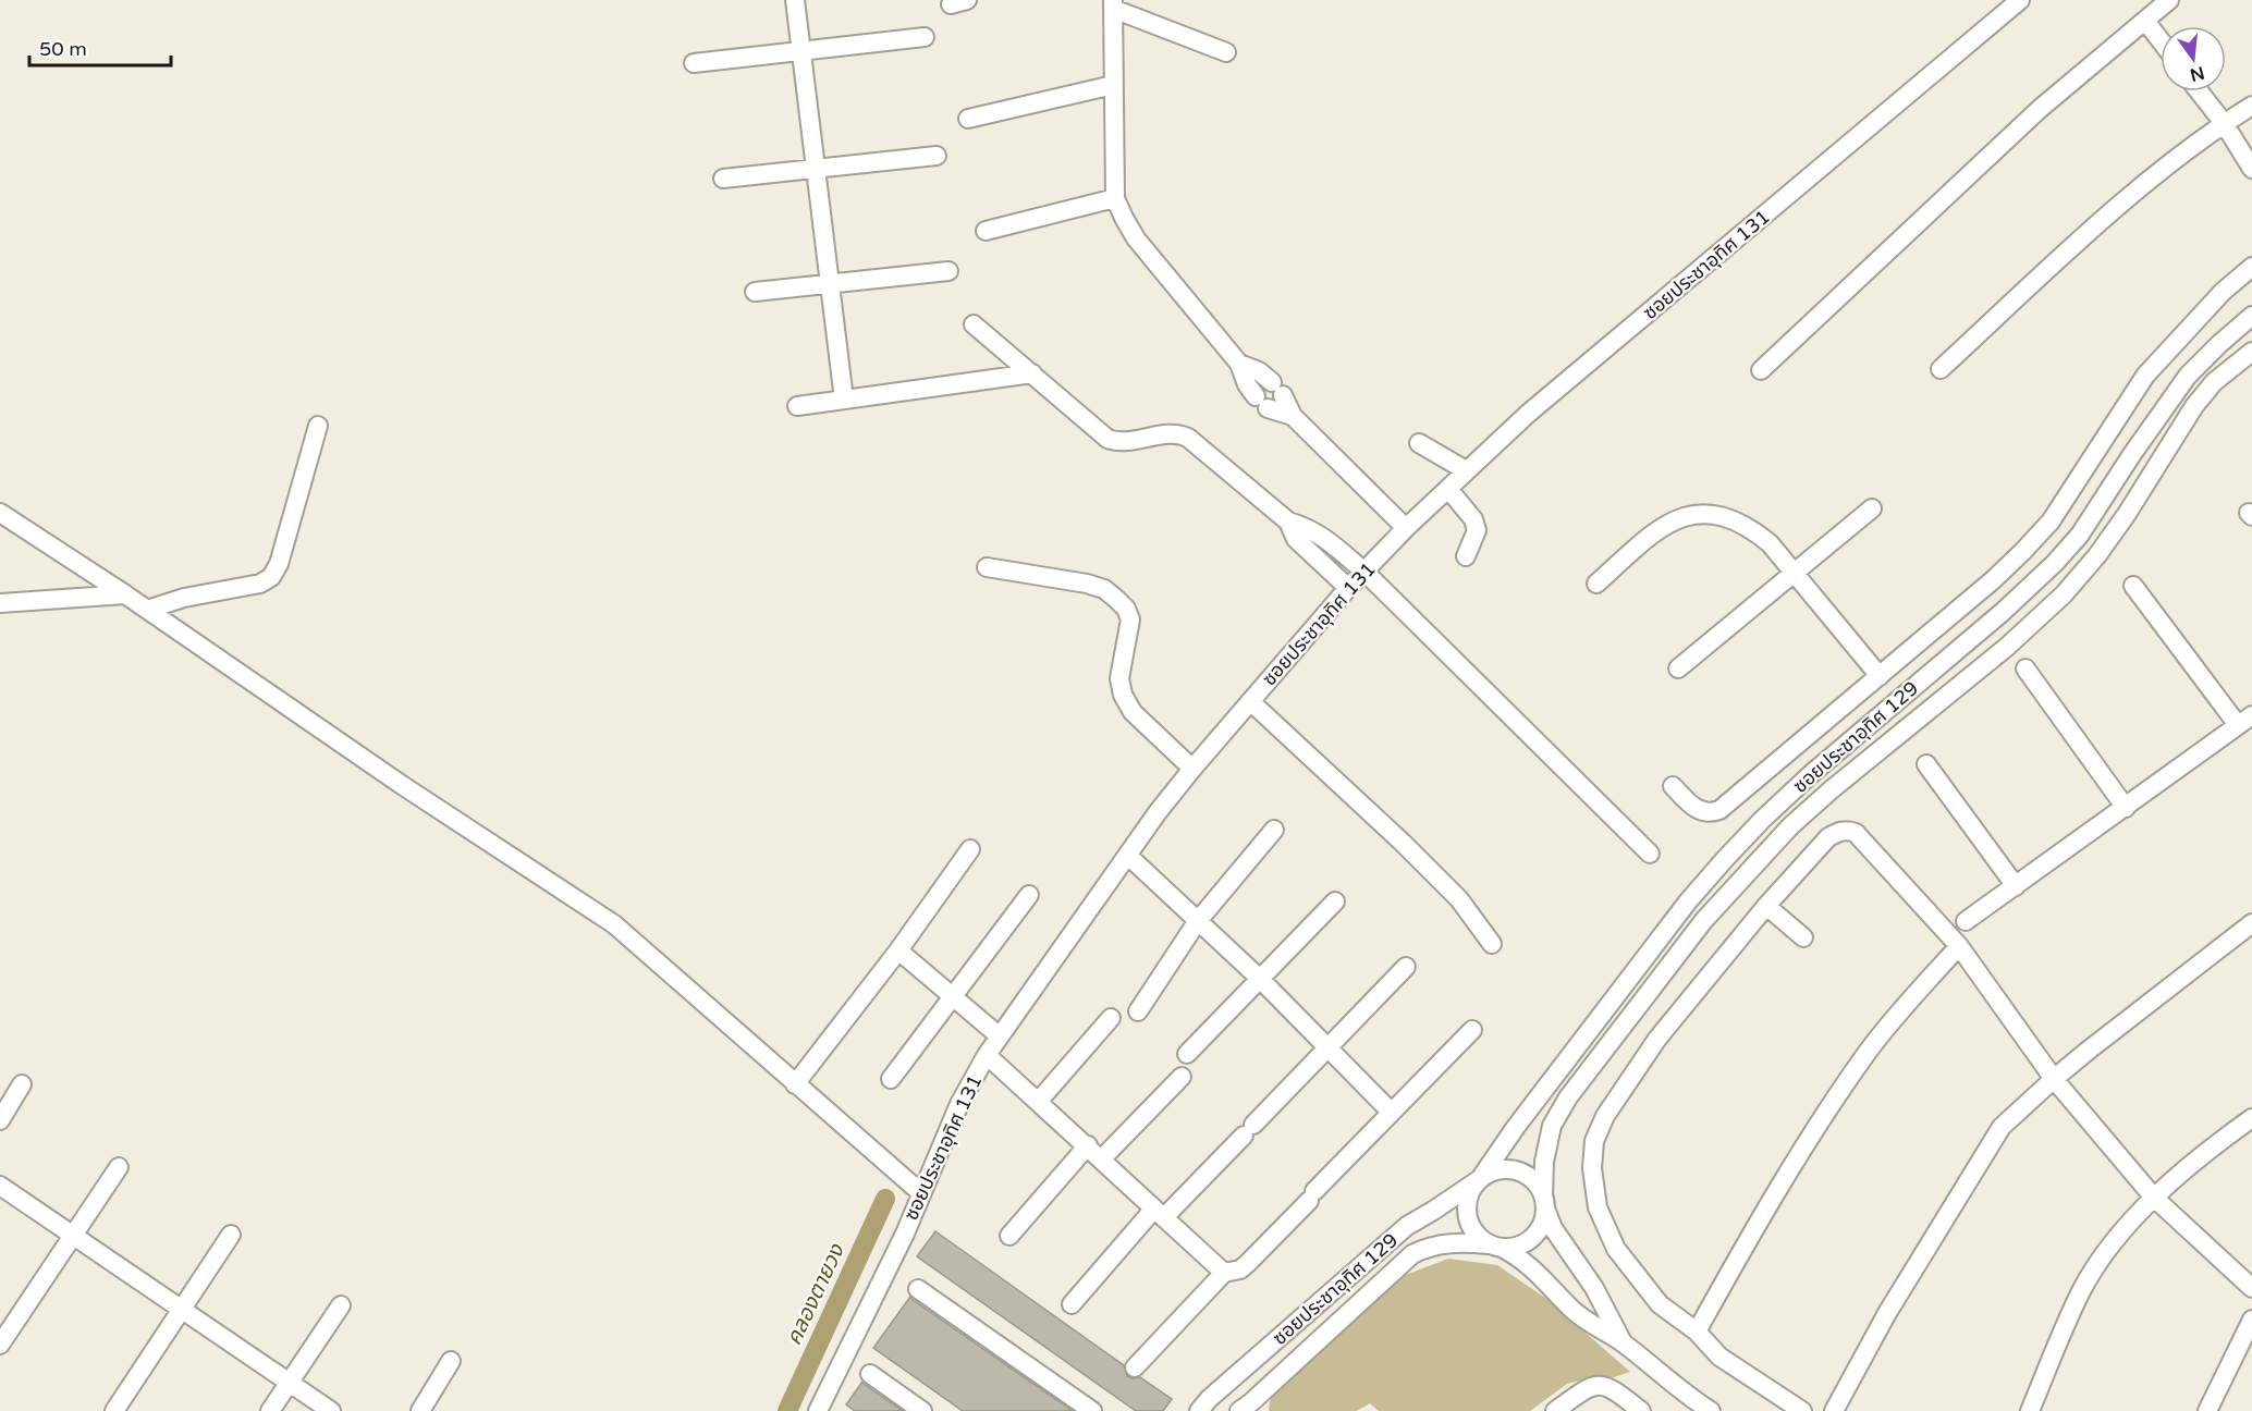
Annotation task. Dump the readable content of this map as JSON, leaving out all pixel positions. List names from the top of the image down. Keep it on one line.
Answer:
{"streets":{"street":["ซอยประชาอุทิศ 131","ซอยประชาอุทิศ 129"]},"water":["คลองตายวง"],"scale_bar":"50 m","north":"bottom"}
